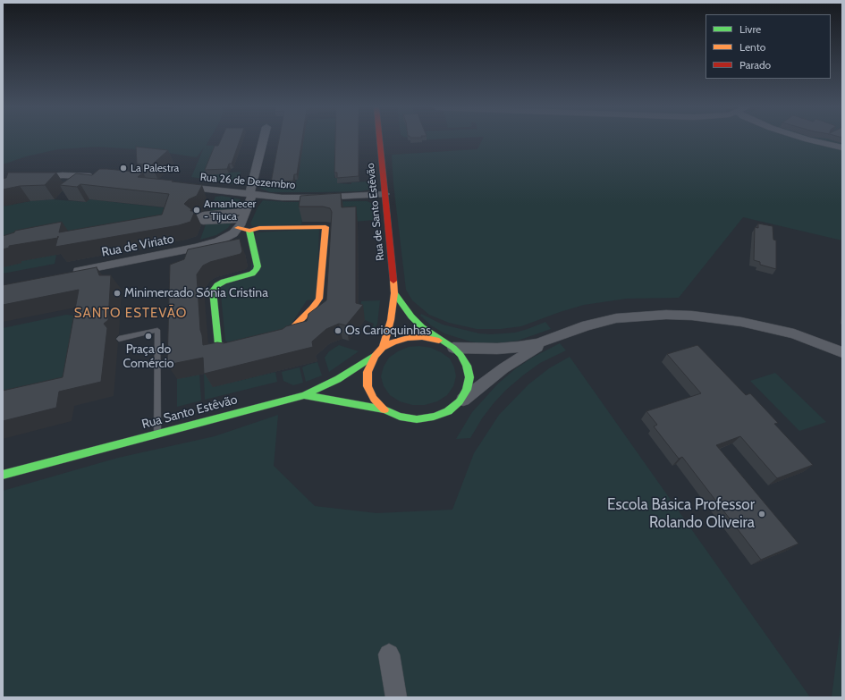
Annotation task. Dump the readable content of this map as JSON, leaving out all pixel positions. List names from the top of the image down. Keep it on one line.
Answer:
{"streets":{"street":["Rua 26 de Dezembro","Rua de Santo Estêvão","Rua de Viriato","Rua Santo Estêvão"]},"crossings":[["Rua 26 de Dezembro","Rua de Santo Estêvão"]],"districts":["SANTO ESTEVÃO"],"places":["La Palestra","Amanhecer - Tijuca","Minimercado Sónia Cristina","Os Carioquinhas","Praça do Comércio","Escola Básica Professor Rolando Oliveira"],"legend":["Livre","Lento","Parado"]}
